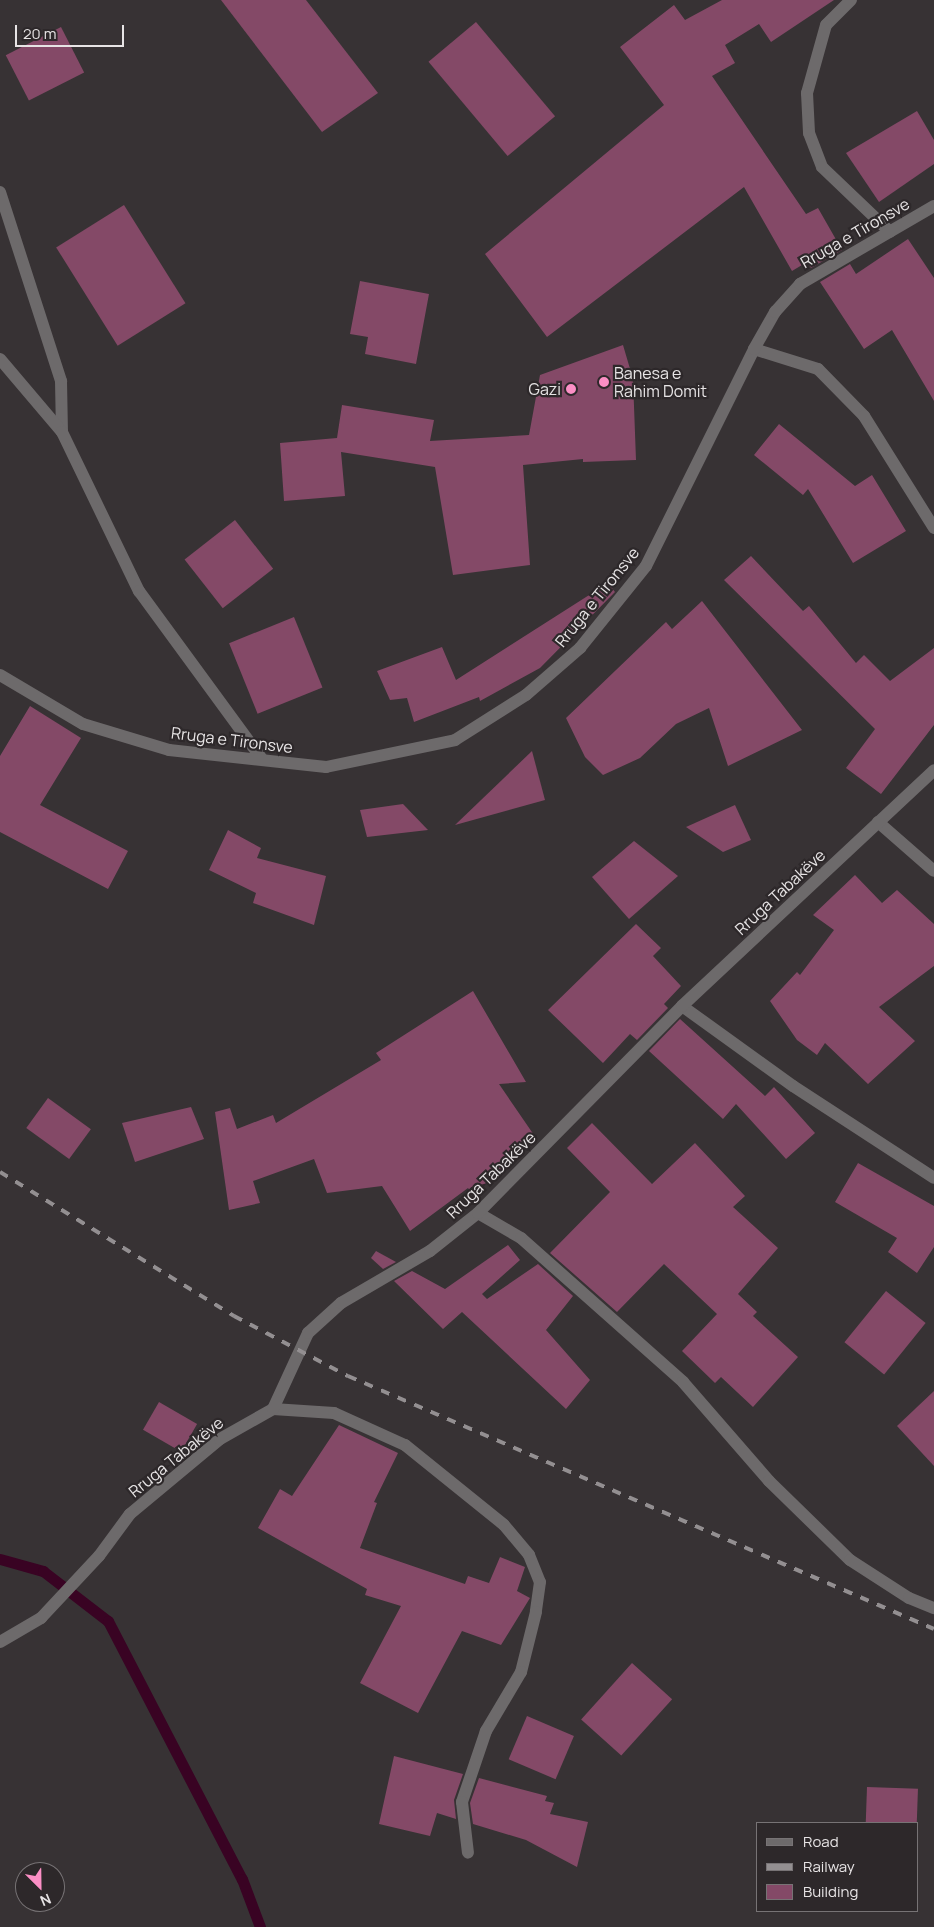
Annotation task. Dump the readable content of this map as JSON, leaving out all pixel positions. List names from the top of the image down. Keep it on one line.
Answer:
{"streets":{"street":["Rruga e Tironsve","Rruga Tabakëve"]},"places":["Banesa e Rahim Domit","Gazi"],"legend":["Road","Railway","Building"],"scale_bar":"20 m","north":"bottom right"}
